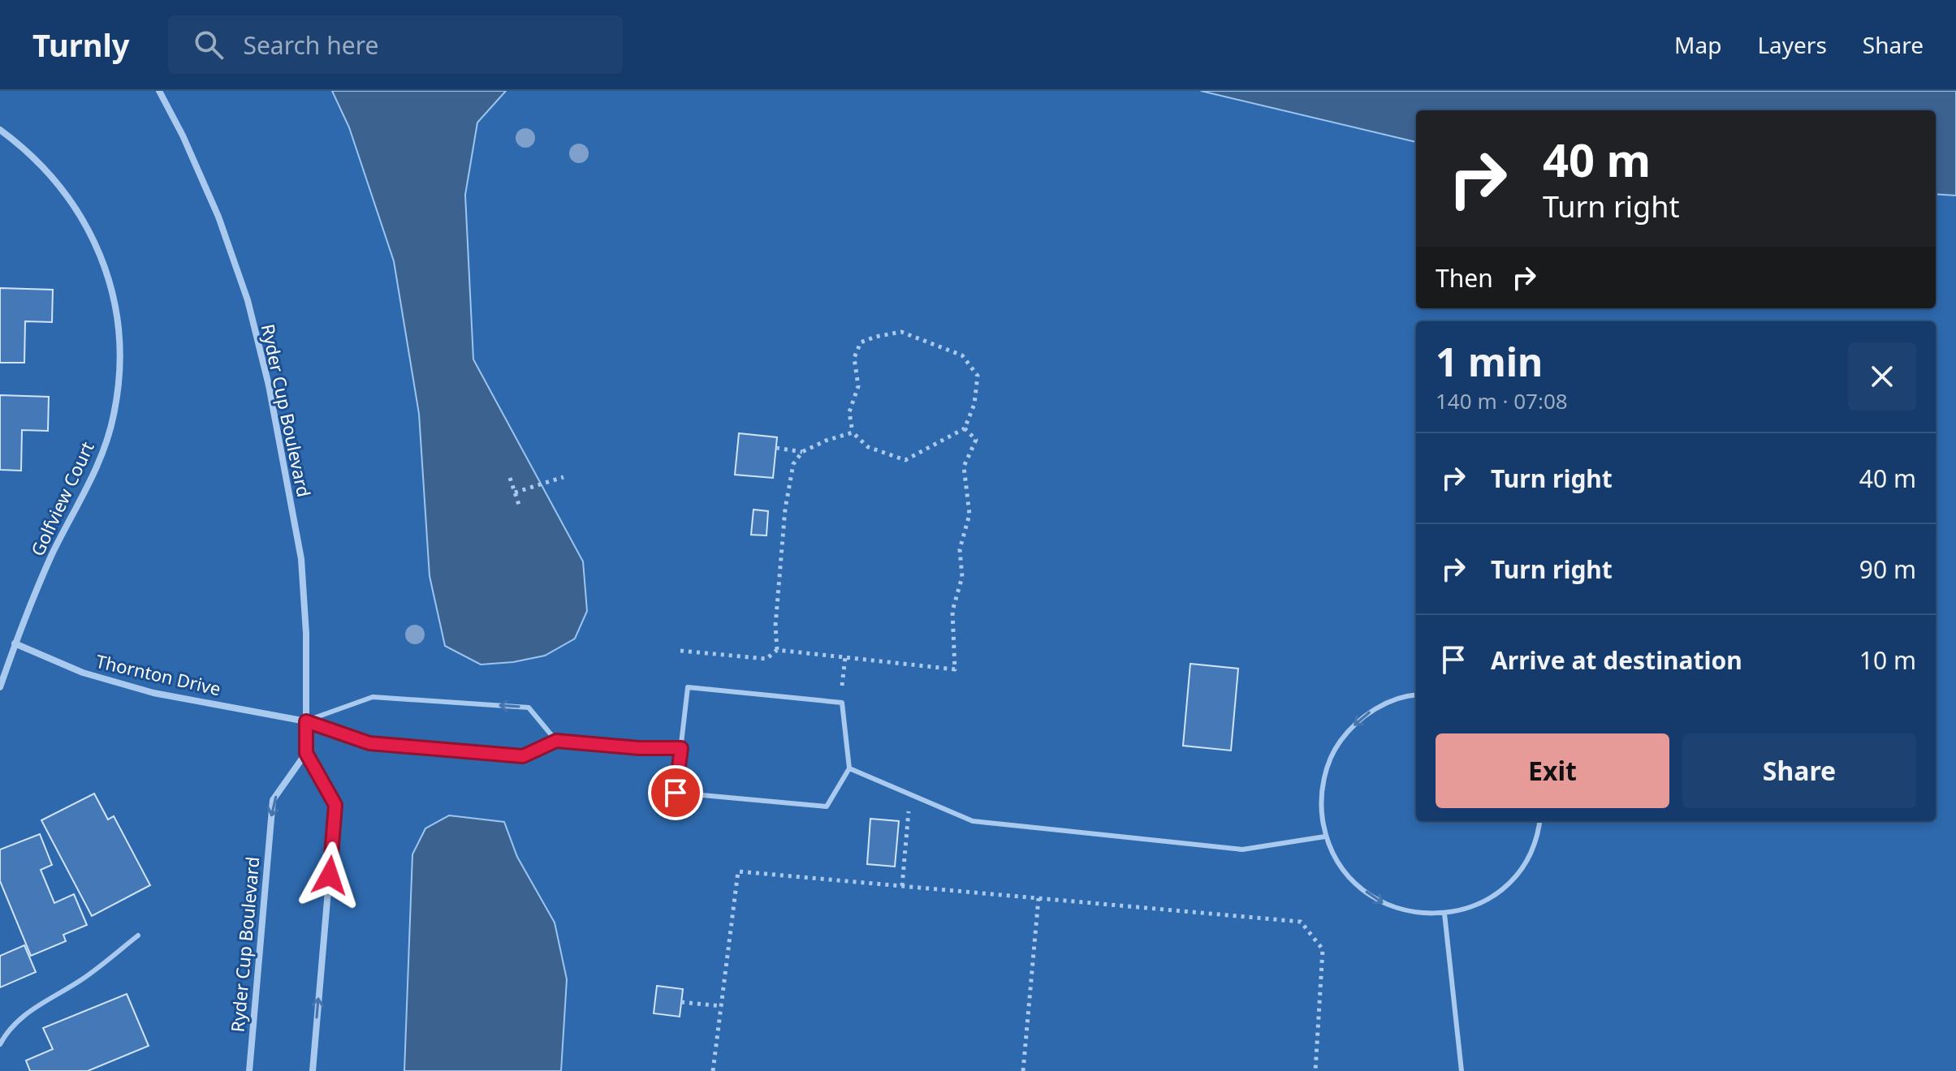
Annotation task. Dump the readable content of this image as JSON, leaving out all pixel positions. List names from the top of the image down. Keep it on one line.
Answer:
{"streets":{"street":["Ryder Cup Boulevard","Golfview Court","Thornton Drive"]},"crossings":[["Ryder Cup Boulevard","Thornton Drive"],["Golfview Court","Thornton Drive"]],"page":{"header":"Turnly","search":"Search here","nav":["Map","Layers","Share"],"turn":["40 m","Turn right"],"then":"Then","heading":["1 min","140 m · 07:08"],"list":[{"name":"Turn right","value":"40 m"},{"name":"Turn right","value":"90 m"},{"name":"Arrive at destination","value":"10 m"}],"buttons":["Exit","Share"]}}
